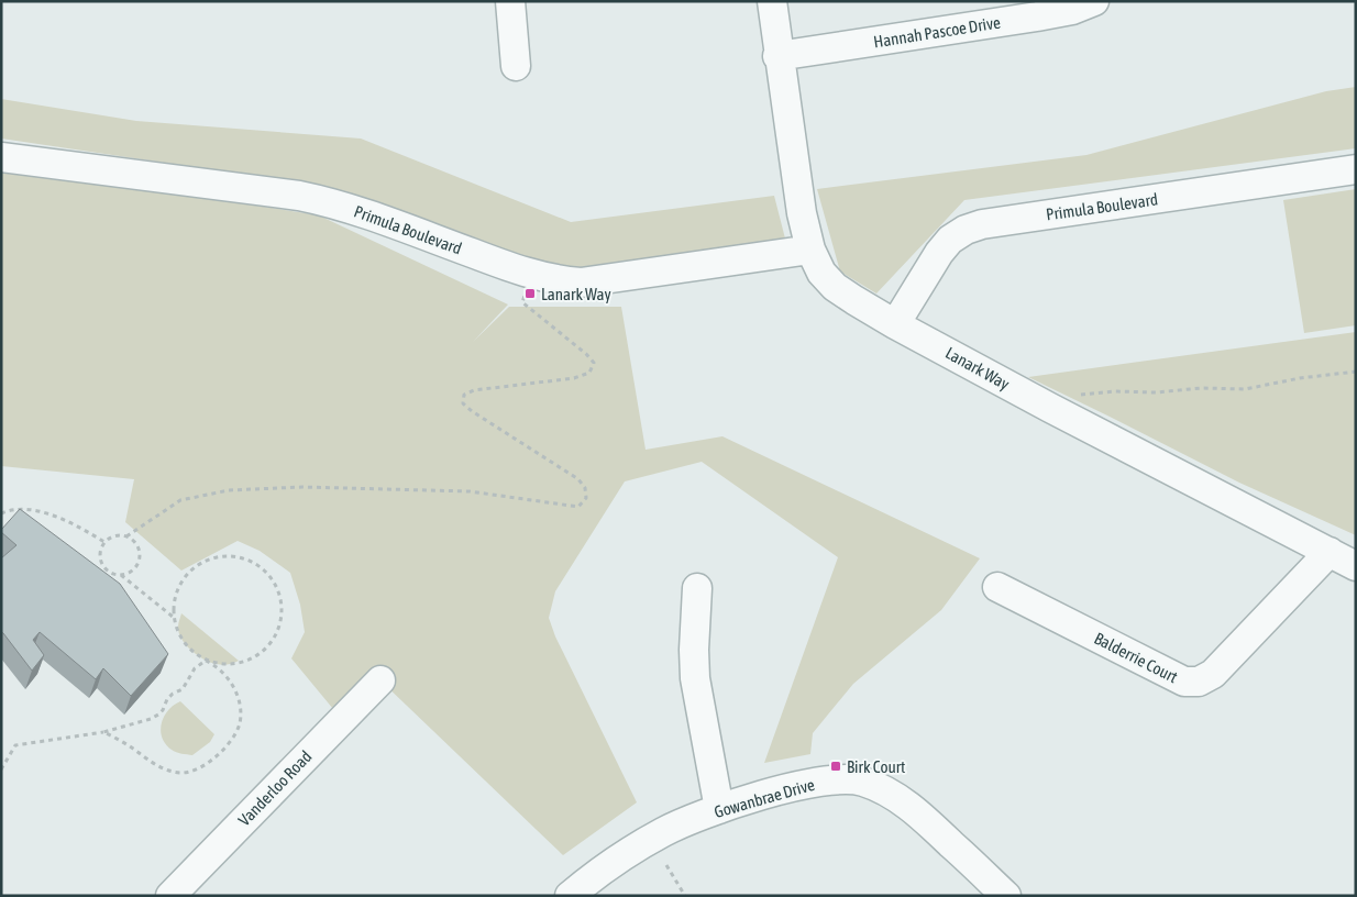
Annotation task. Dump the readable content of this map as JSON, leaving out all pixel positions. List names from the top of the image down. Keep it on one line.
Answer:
{"streets":{"street":["Hannah Pascoe Drive","Primula Boulevard","Lanark Way","Balderrie Court","Vanderloo Road","Gowanbrae Drive"]},"crossings":[["Hannah Pascoe Drive","Lanark Way"],["Primula Boulevard","Lanark Way"],["Lanark Way","Balderrie Court"]],"places":{"transit":["Lanark Way","Birk Court"]}}
